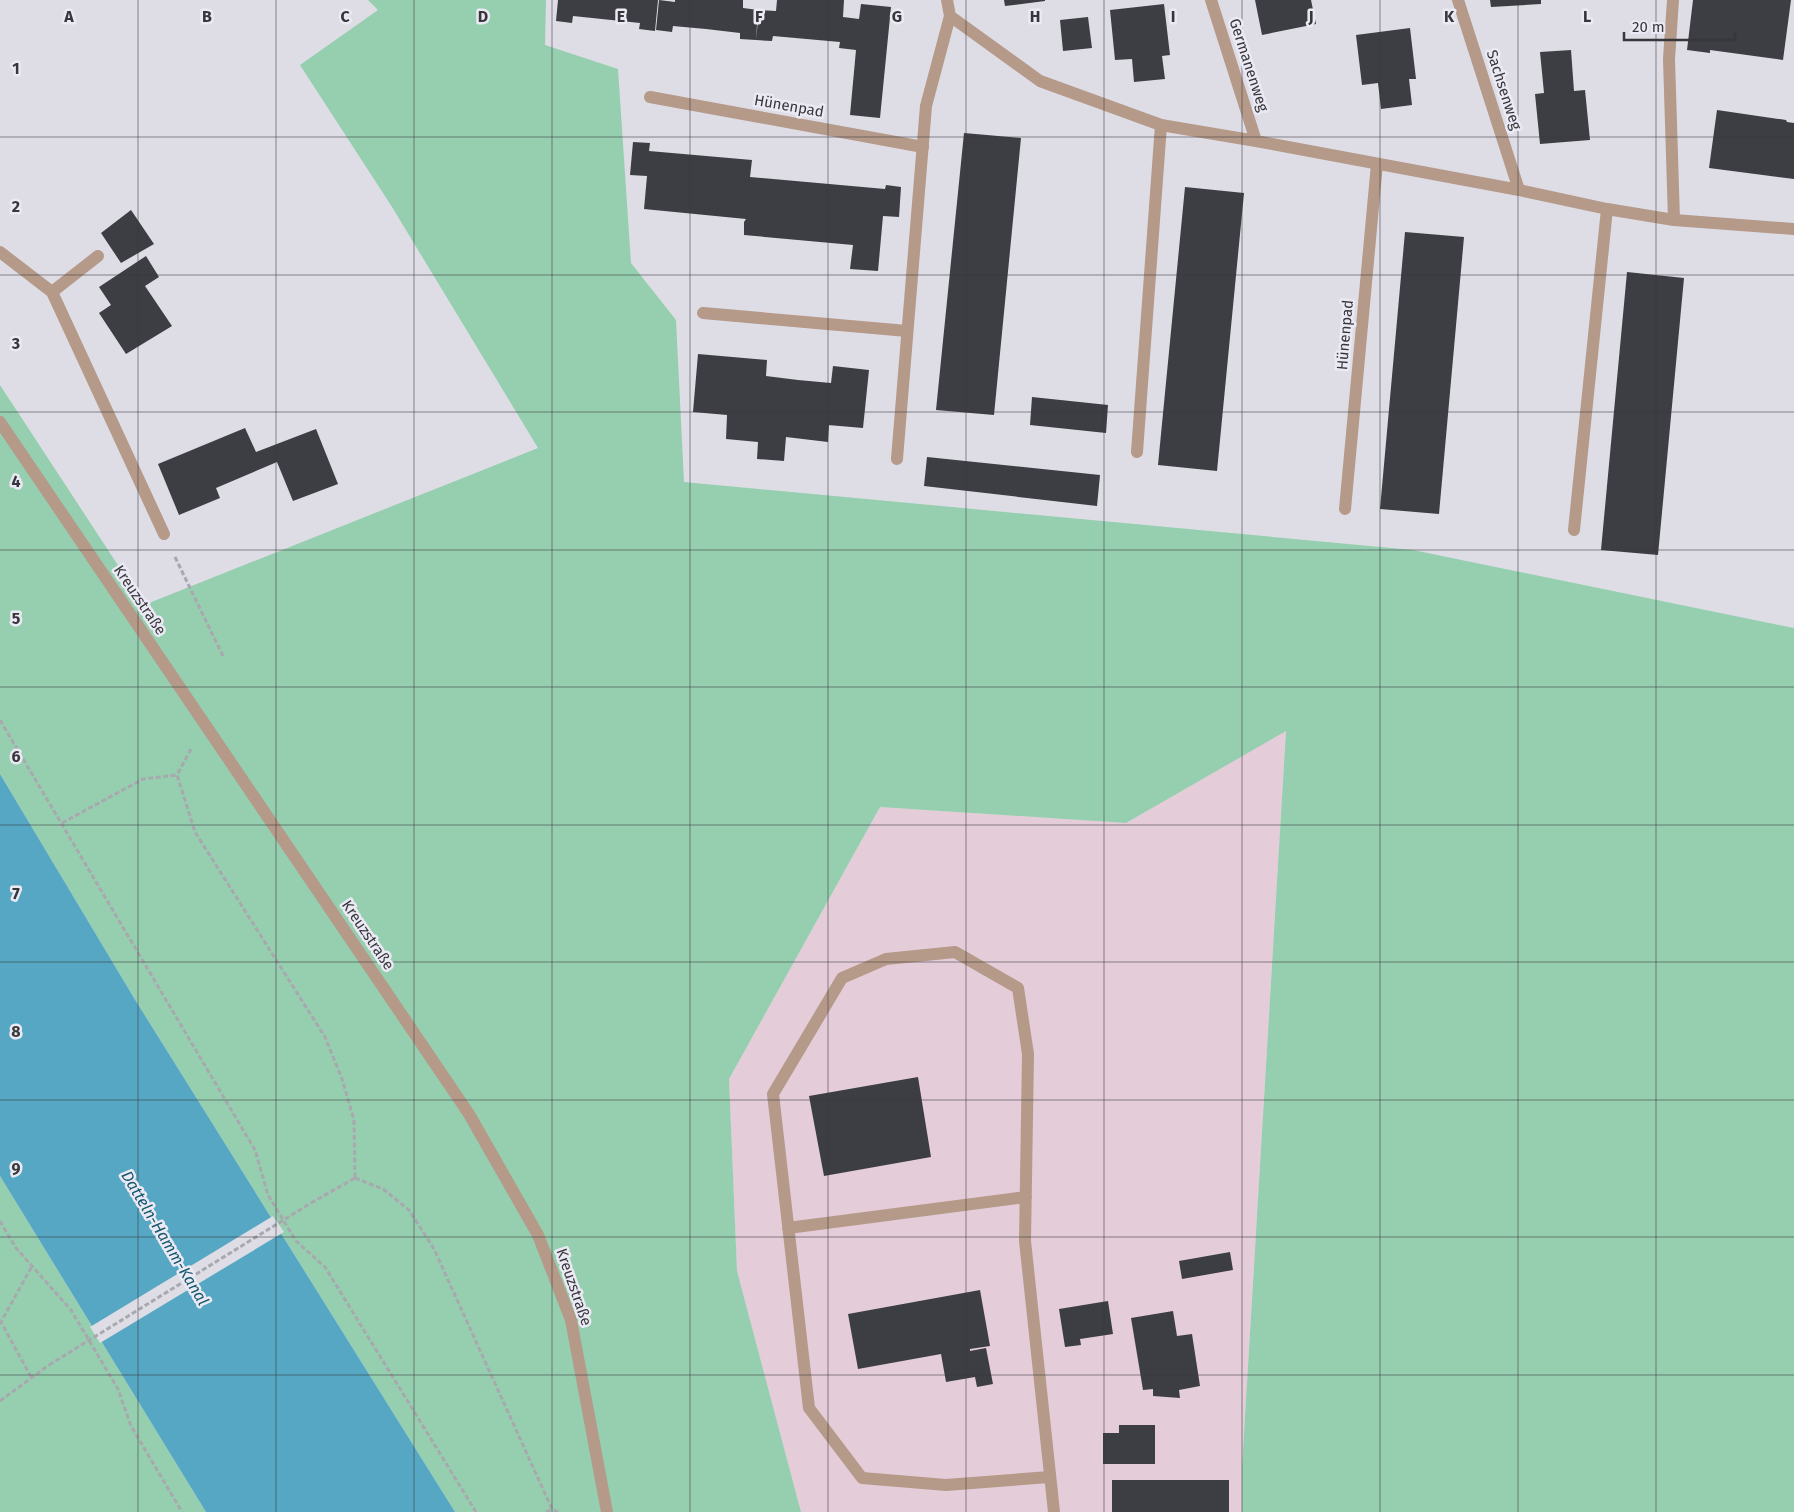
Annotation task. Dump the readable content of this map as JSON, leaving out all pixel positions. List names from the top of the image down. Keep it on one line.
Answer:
{"streets":{"street":["Germanenweg","Sachsenweg","Hünenpad","Kreuzstraße"]},"water":["Datteln-Hamm-Kanal"],"scale_bar":"20 m","grid":{"columns":["A","B","C","D","E","F","G","H","I","J","K","L"],"rows":["1","2","3","4","5","6","7","8","9"]}}
